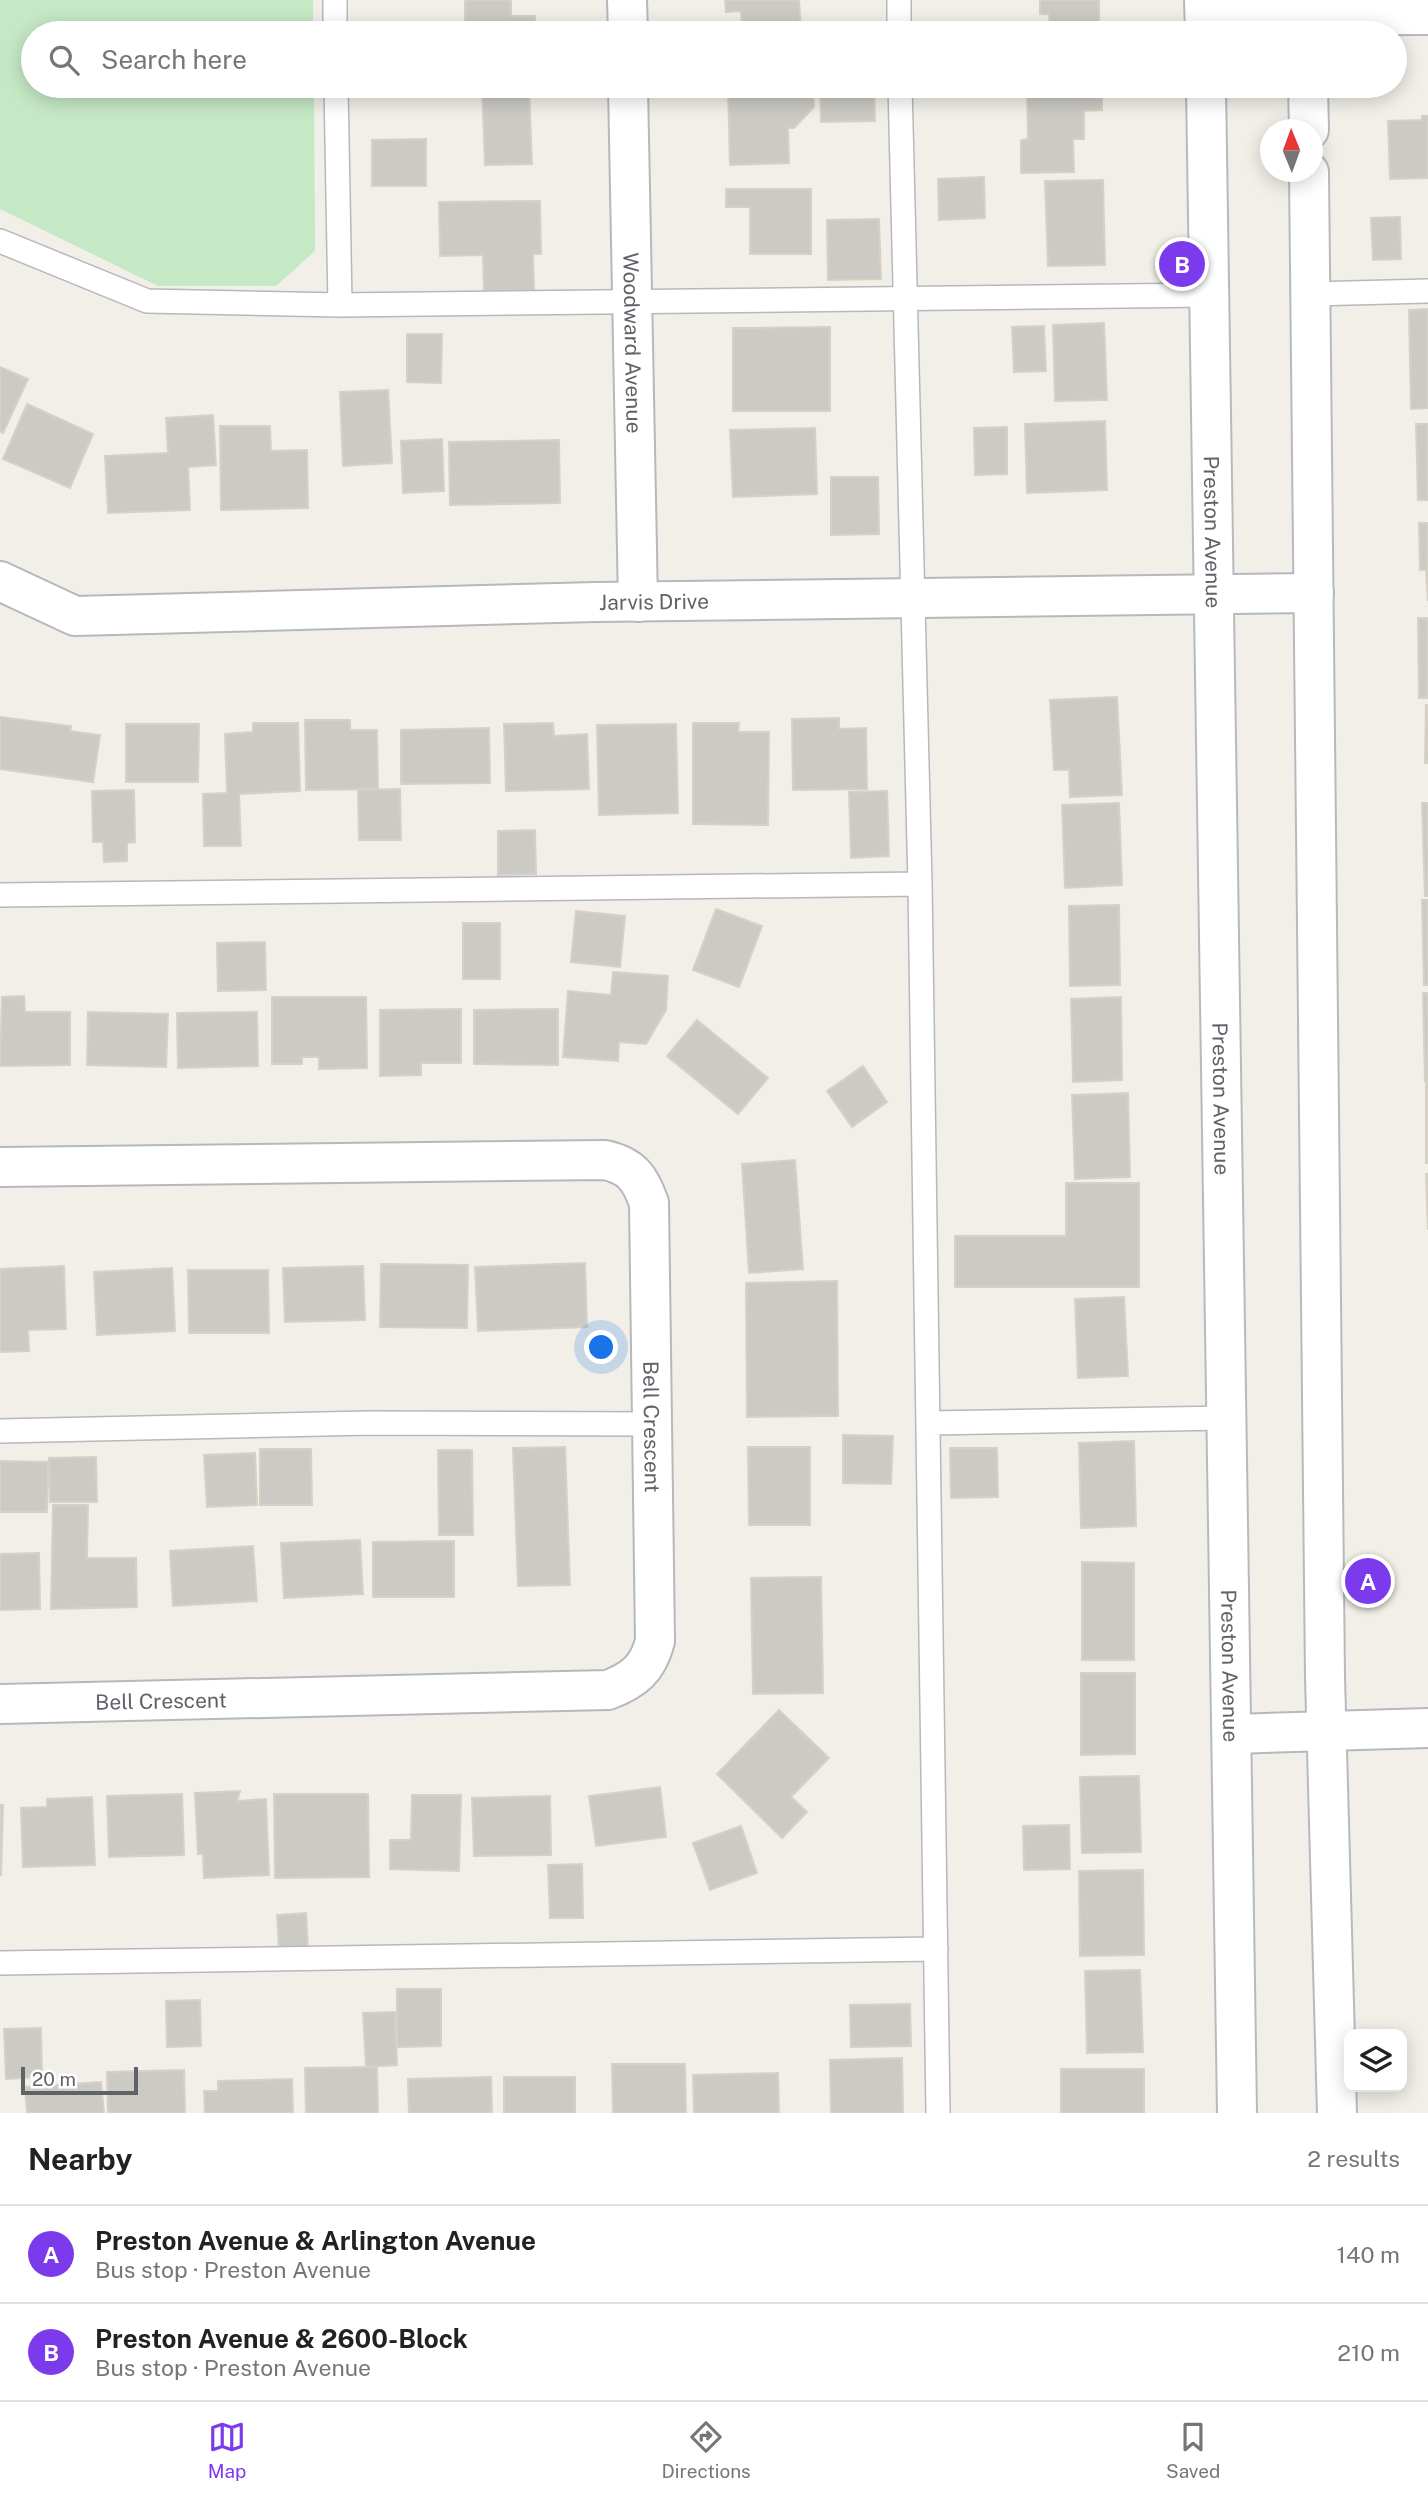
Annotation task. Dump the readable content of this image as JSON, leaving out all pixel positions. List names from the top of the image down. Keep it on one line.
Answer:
{"streets":{"street":["Woodward Avenue","Preston Avenue","Jarvis Drive","Bell Crescent"]},"crossings":[["Woodward Avenue","Jarvis Drive"],["Preston Avenue","Jarvis Drive"]],"scale_bar":"20 m","north":"top","page":{"search":"Search here","pins":["B","A"],"scale":"20 m","heading":["Nearby","2 results"],"list":[{"mark":"A","name":"Preston Avenue & Arlington Avenue","note":"Bus stop · Preston Avenue","value":"140 m"},{"mark":"B","name":"Preston Avenue & 2600-Block","note":"Bus stop · Preston Avenue","value":"210 m"}],"nav":["Map","Directions","Saved"]}}
